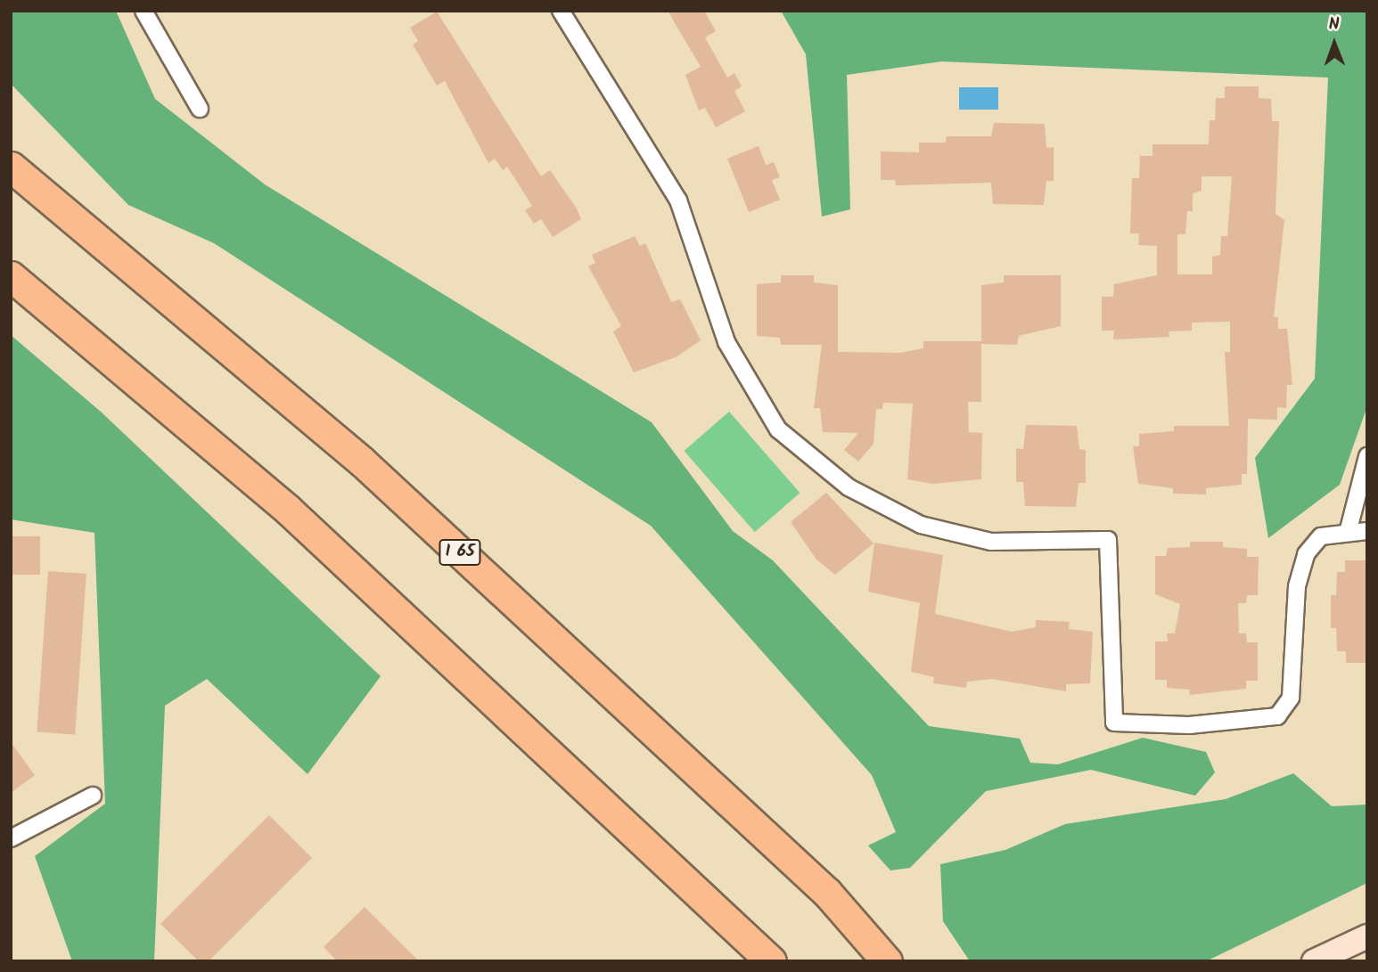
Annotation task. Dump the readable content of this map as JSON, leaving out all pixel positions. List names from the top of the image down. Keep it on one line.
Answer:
{"streets":{"highway":["I 65"]},"north":"top"}
